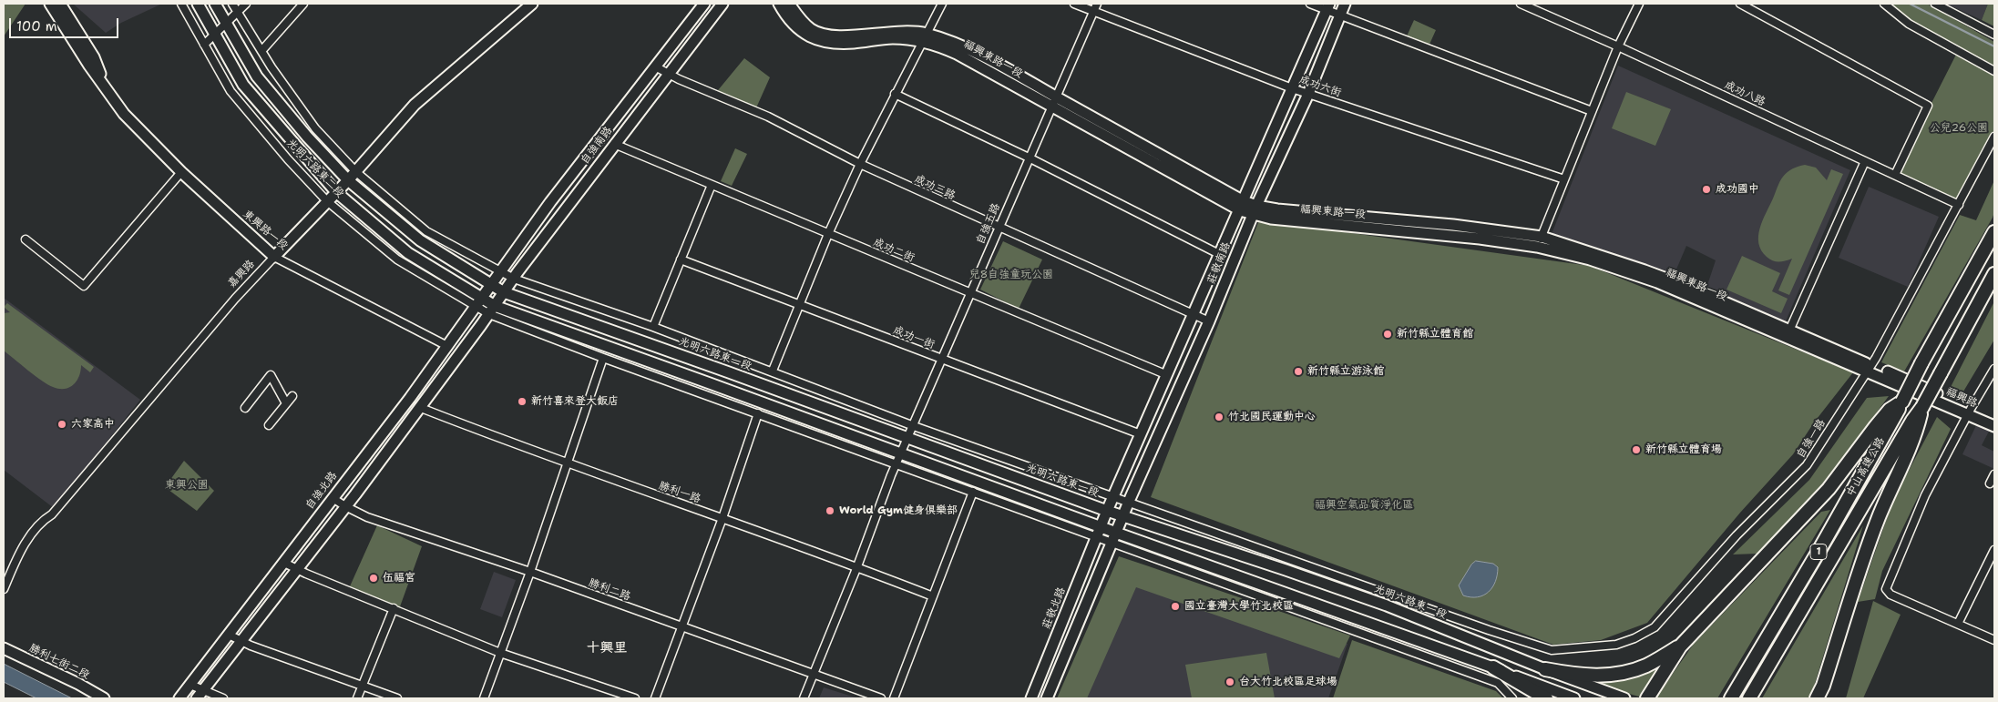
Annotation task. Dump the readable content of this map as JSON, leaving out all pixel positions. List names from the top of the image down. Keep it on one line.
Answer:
{"streets":{"highway":["中山高速公路","1"],"main road":["福興東路一段","自強南路","光明六路東二段","東興路一段","莊敬南路","嘉興路","光明六路東一段","福興路","自強北路","莊敬北路","勝利七街二段"],"street":["成功六街","成功八路","成功三路","自強五路","成功二街","成功一街","自強一路","勝利一路","勝利二路"]},"crossings":[["福興東路一段","自強五路"],["福興東路一段","莊敬南路"],["福興東路一段","福興路"],["福興東路一段","自強一路"],["成功六街","自強五路"],["成功六街","莊敬南路"],["成功八路","自強一路"],["自強南路","光明六路東二段"],["自強南路","成功三路"],["自強南路","成功二街"],["自強南路","光明六路東一段"],["自強南路","自強北路"],["光明六路東二段","嘉興路"],["光明六路東二段","光明六路東一段"],["光明六路東二段","自強北路"],["成功三路","自強五路"],["成功三路","莊敬南路"],["自強五路","成功二街"],["自強五路","成功一街"],["自強五路","光明六路東一段"],["自強五路","勝利一路"],["自強五路","勝利二路"],["東興路一段","嘉興路"],["東興路一段","自強北路"],["成功二街","莊敬南路"],["莊敬南路","成功一街"],["莊敬南路","光明六路東一段"],["莊敬南路","莊敬北路"],["光明六路東一段","自強一路"],["自強北路","勝利二路"]],"districts":["十興里"],"parks":["公兒26公園","兒8自強童玩公園","東興公園","福興空氣品質淨化區"],"places":["成功國中","新竹縣立體育館","新竹縣立游泳館","新竹喜來登大飯店","竹北國民運動中心","六家高中","新竹縣立體育場","World Gym健身俱樂部","伍福宮","國立臺灣大學竹北校區","台大竹北校區足球場"],"scale_bar":"100 m"}
